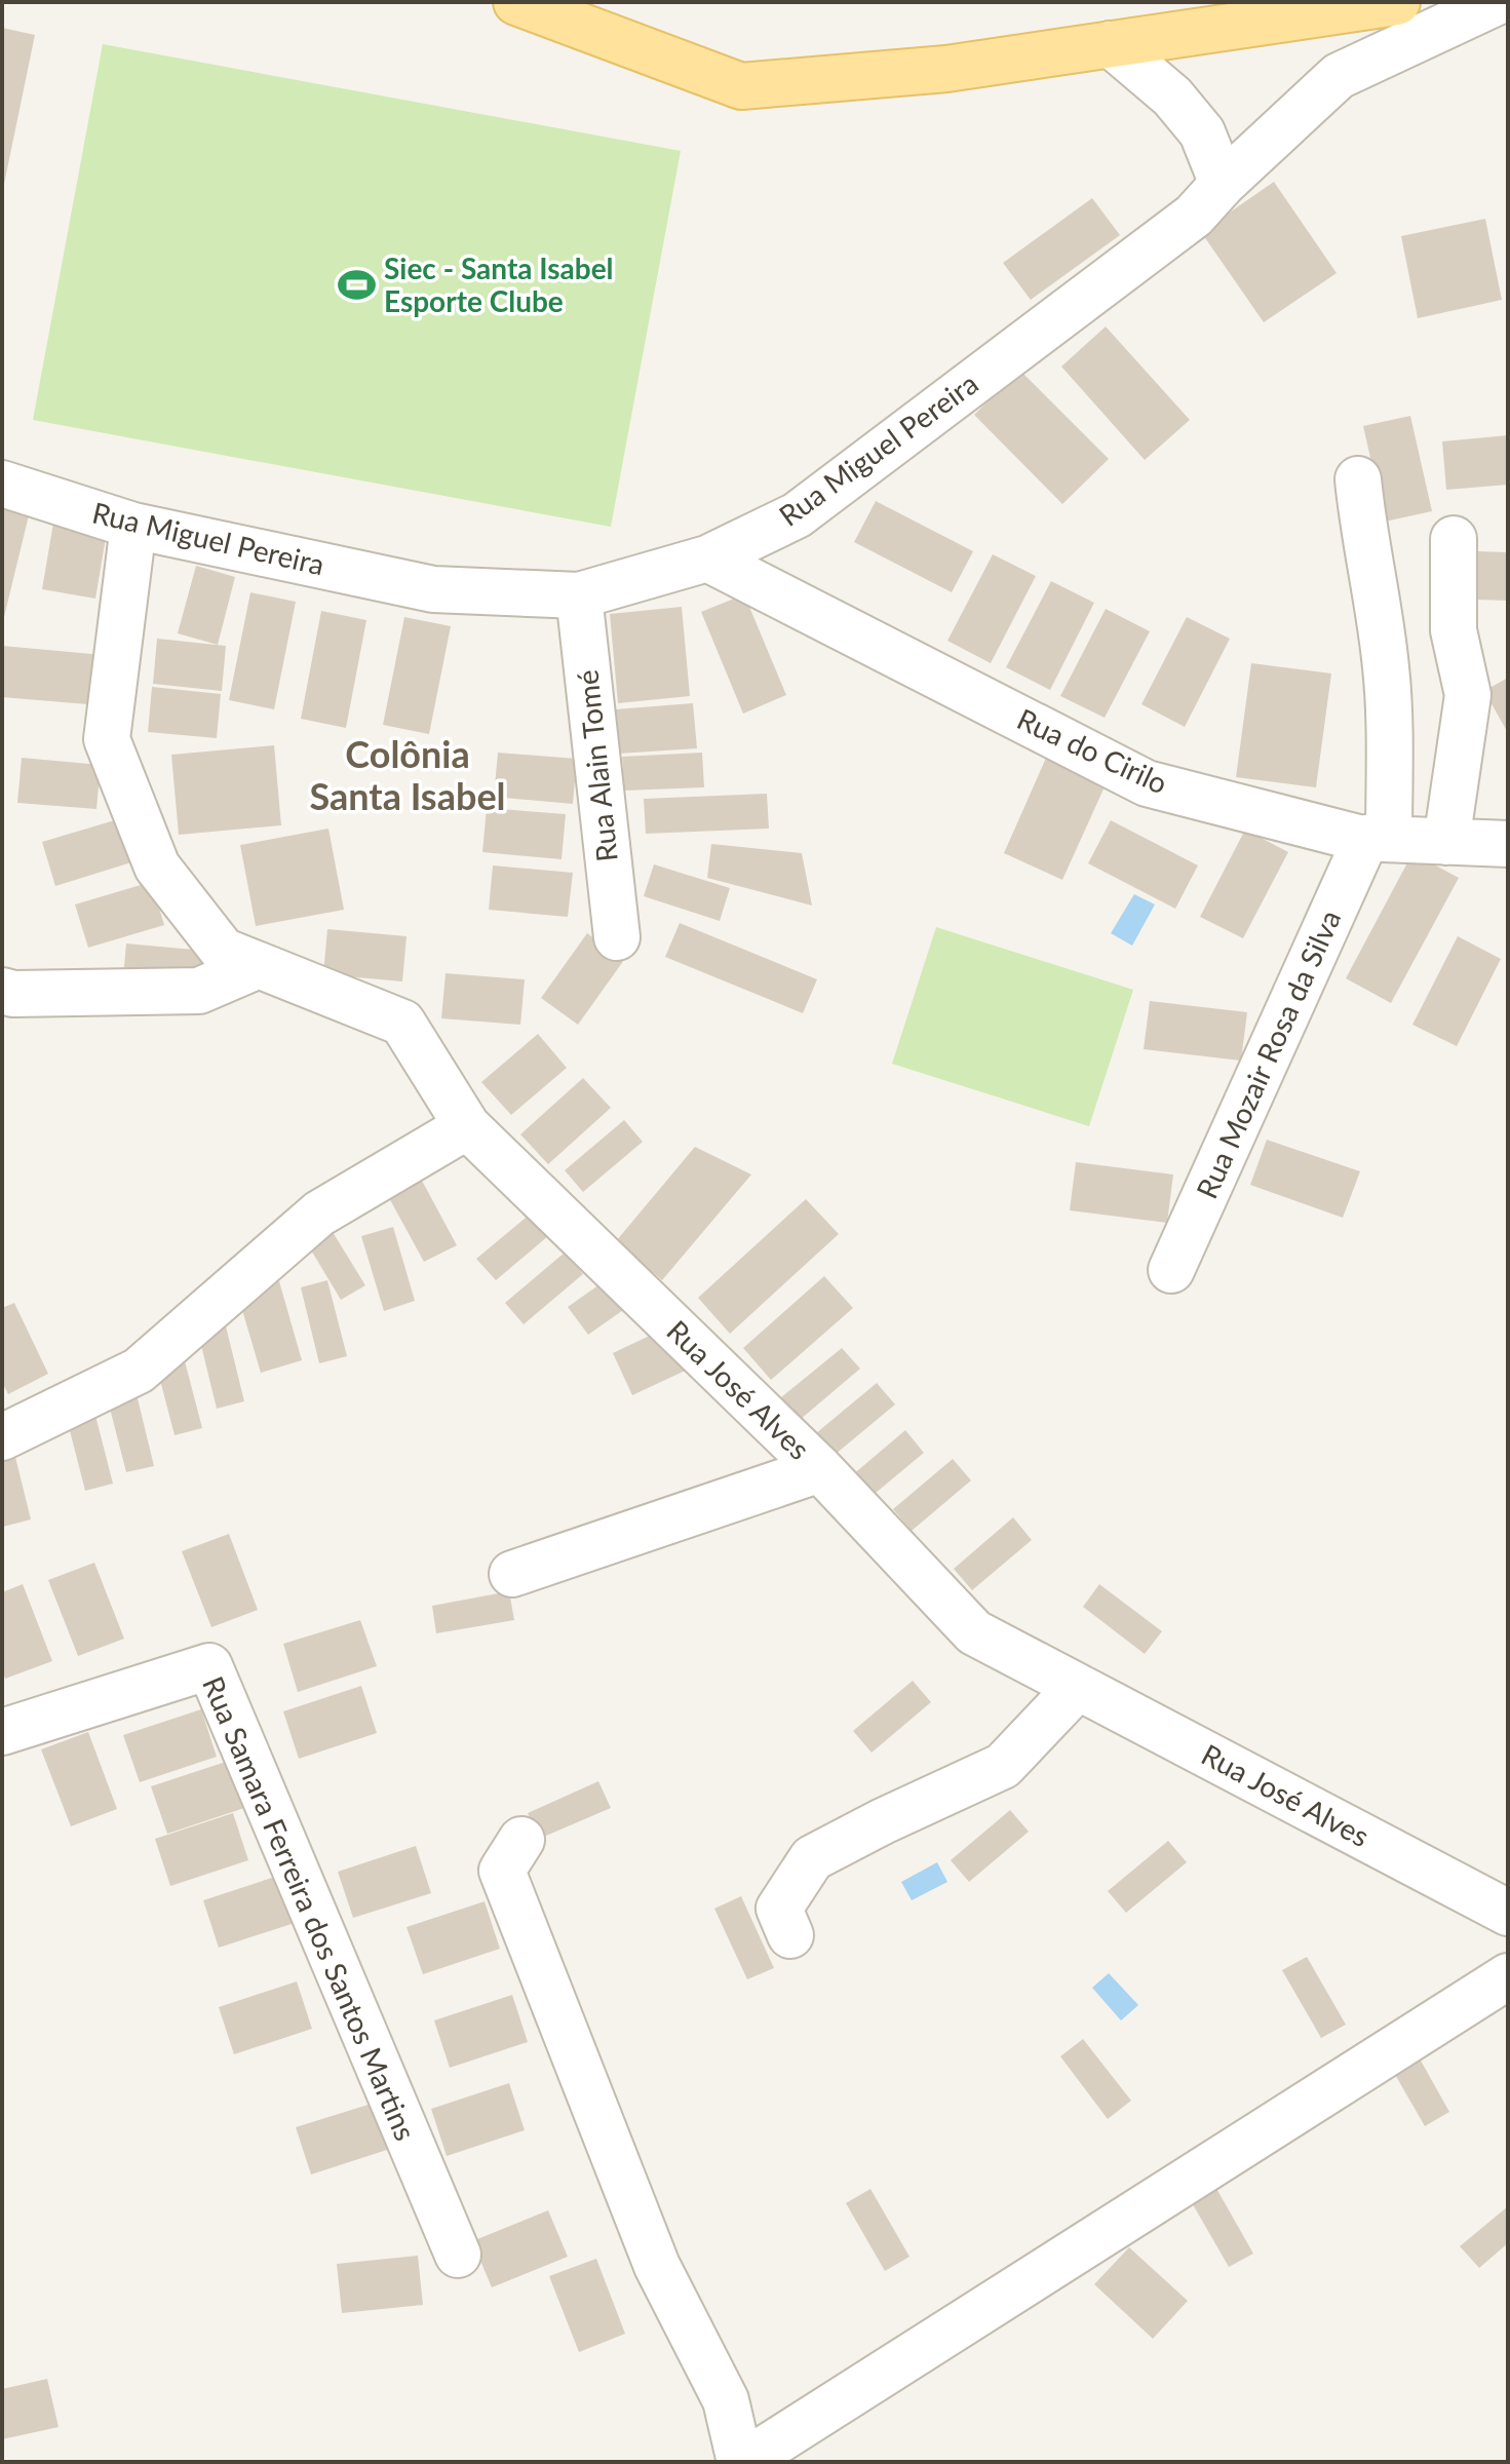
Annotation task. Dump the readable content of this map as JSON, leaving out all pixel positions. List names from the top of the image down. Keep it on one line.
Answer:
{"streets":{"street":["Rua Miguel Pereira","Rua do Cirilo","Rua Alain Tomé","Rua Mozair Rosa da Silva","Rua José Alves","Rua Samara Ferreira dos Santos Martins"]},"crossings":[["Rua Miguel Pereira","Rua do Cirilo"],["Rua Miguel Pereira","Rua Alain Tomé"],["Rua Miguel Pereira","Rua José Alves"],["Rua do Cirilo","Rua Mozair Rosa da Silva"]],"districts":["Colônia Santa Isabel"],"places":{"sports":["Siec - Santa Isabel Esporte Clube"]}}
